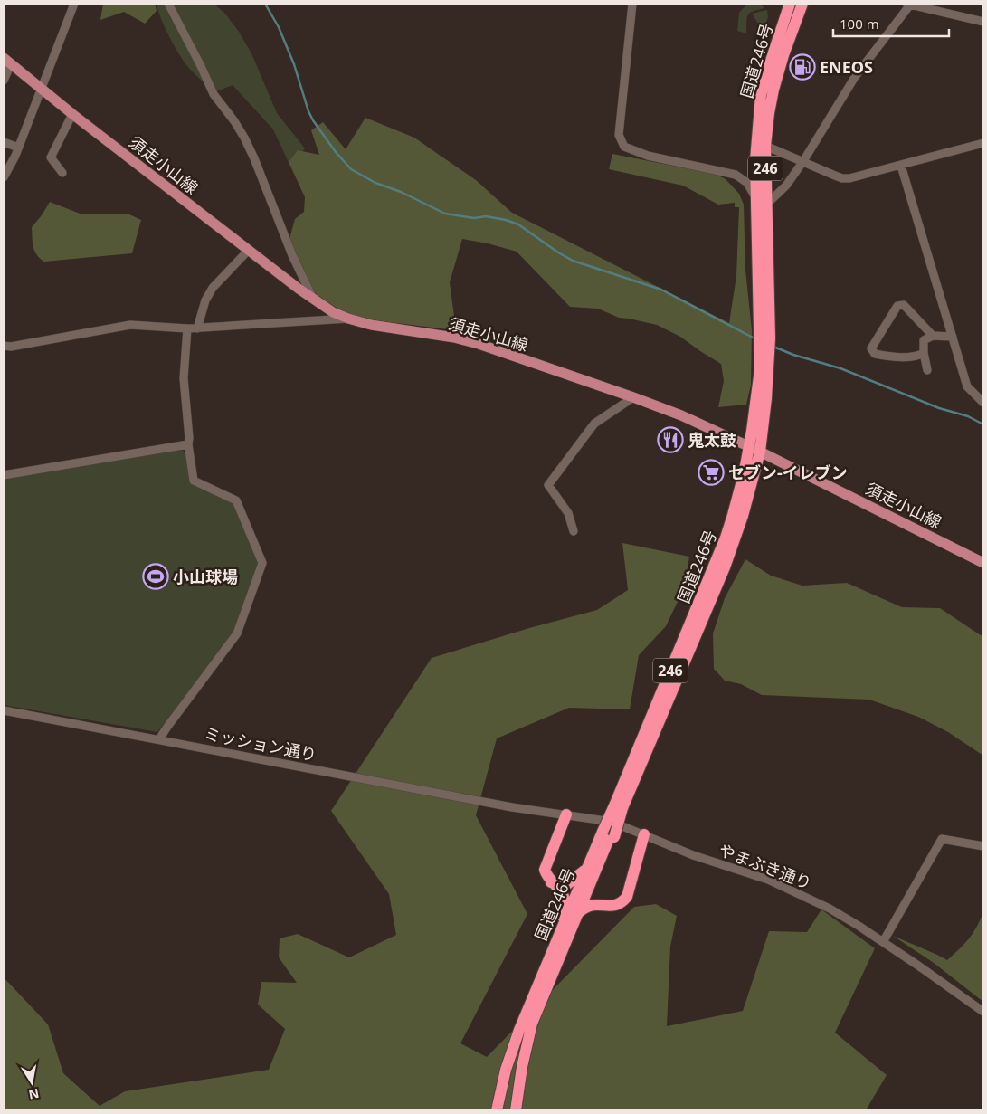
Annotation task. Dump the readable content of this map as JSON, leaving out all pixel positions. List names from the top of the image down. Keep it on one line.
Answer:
{"streets":{"highway":["国道246号","246"],"main road":["須走小山線"],"street":["ミッション通り","やまぶき通り"]},"crossings":[["国道246号","須走小山線"],["ミッション通り","やまぶき通り"]],"places":{"fuel station":["ENEOS"],"restaurant":["鬼太鼓"],"supermarket":["セブン-イレブン"],"sports":["小山球場"]},"scale_bar":"100 m","north":"bottom"}
